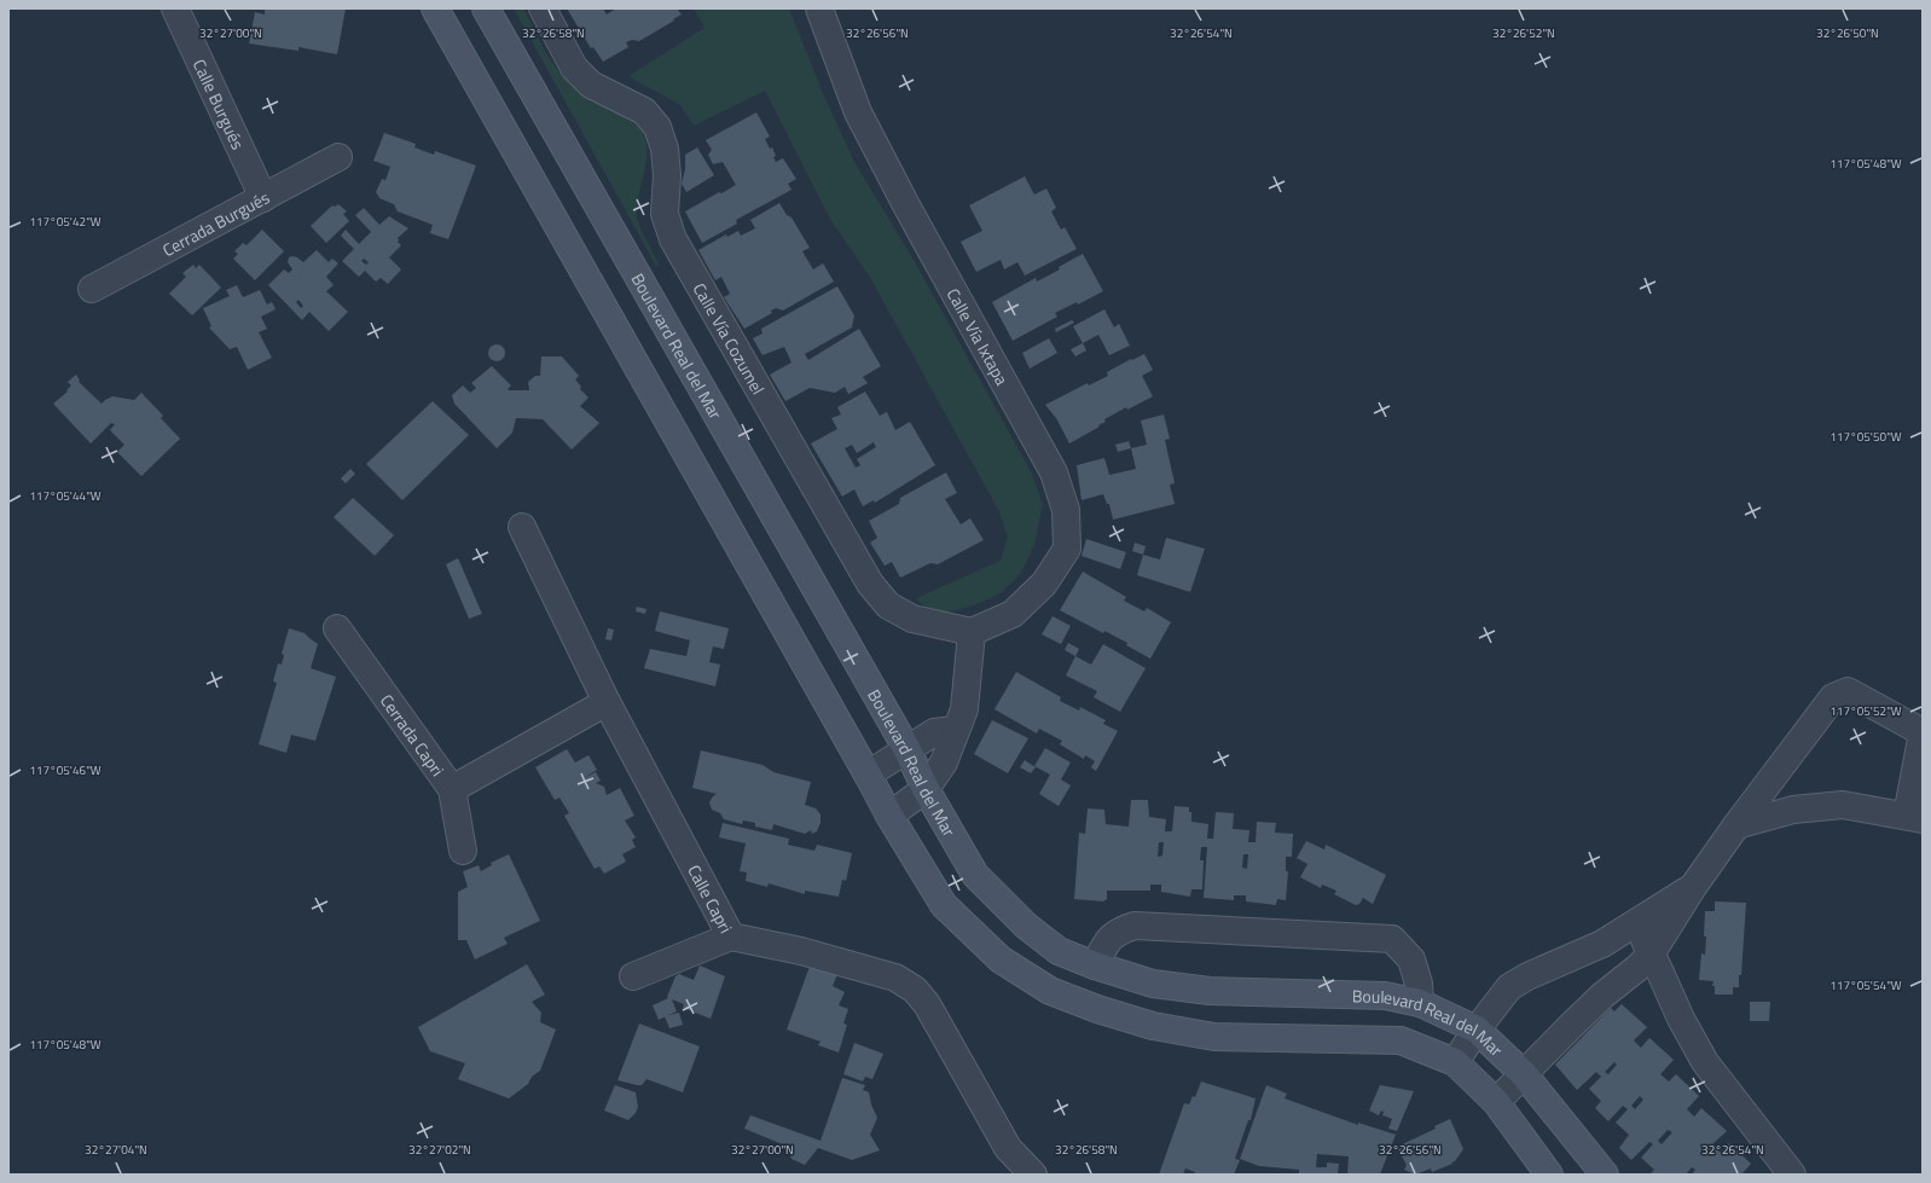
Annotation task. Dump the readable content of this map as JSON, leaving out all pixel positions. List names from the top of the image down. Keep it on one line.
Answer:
{"streets":{"street":["Calle Burgués","Cerrada Burgués","Calle Vía Ixtapa","Calle Vía Cozumel","Boulevard Real del Mar","Cerrada Capri","Calle Capri"]},"crossings":[["Calle Burgués","Cerrada Burgués"],["Calle Vía Ixtapa","Calle Vía Cozumel"]],"coordinates":["32°27'00\"N","32°26'58\"N","32°26'54\"N","32°26'56\"N","32°26'52\"N","32°26'50\"N","117°05'48\"W","117°05'42\"W","117°05'50\"W","117°05'44\"W","117°05'52\"W","117°05'46\"W","117°05'54\"W","32°27'04\"N","32°27'02\"N"]}
